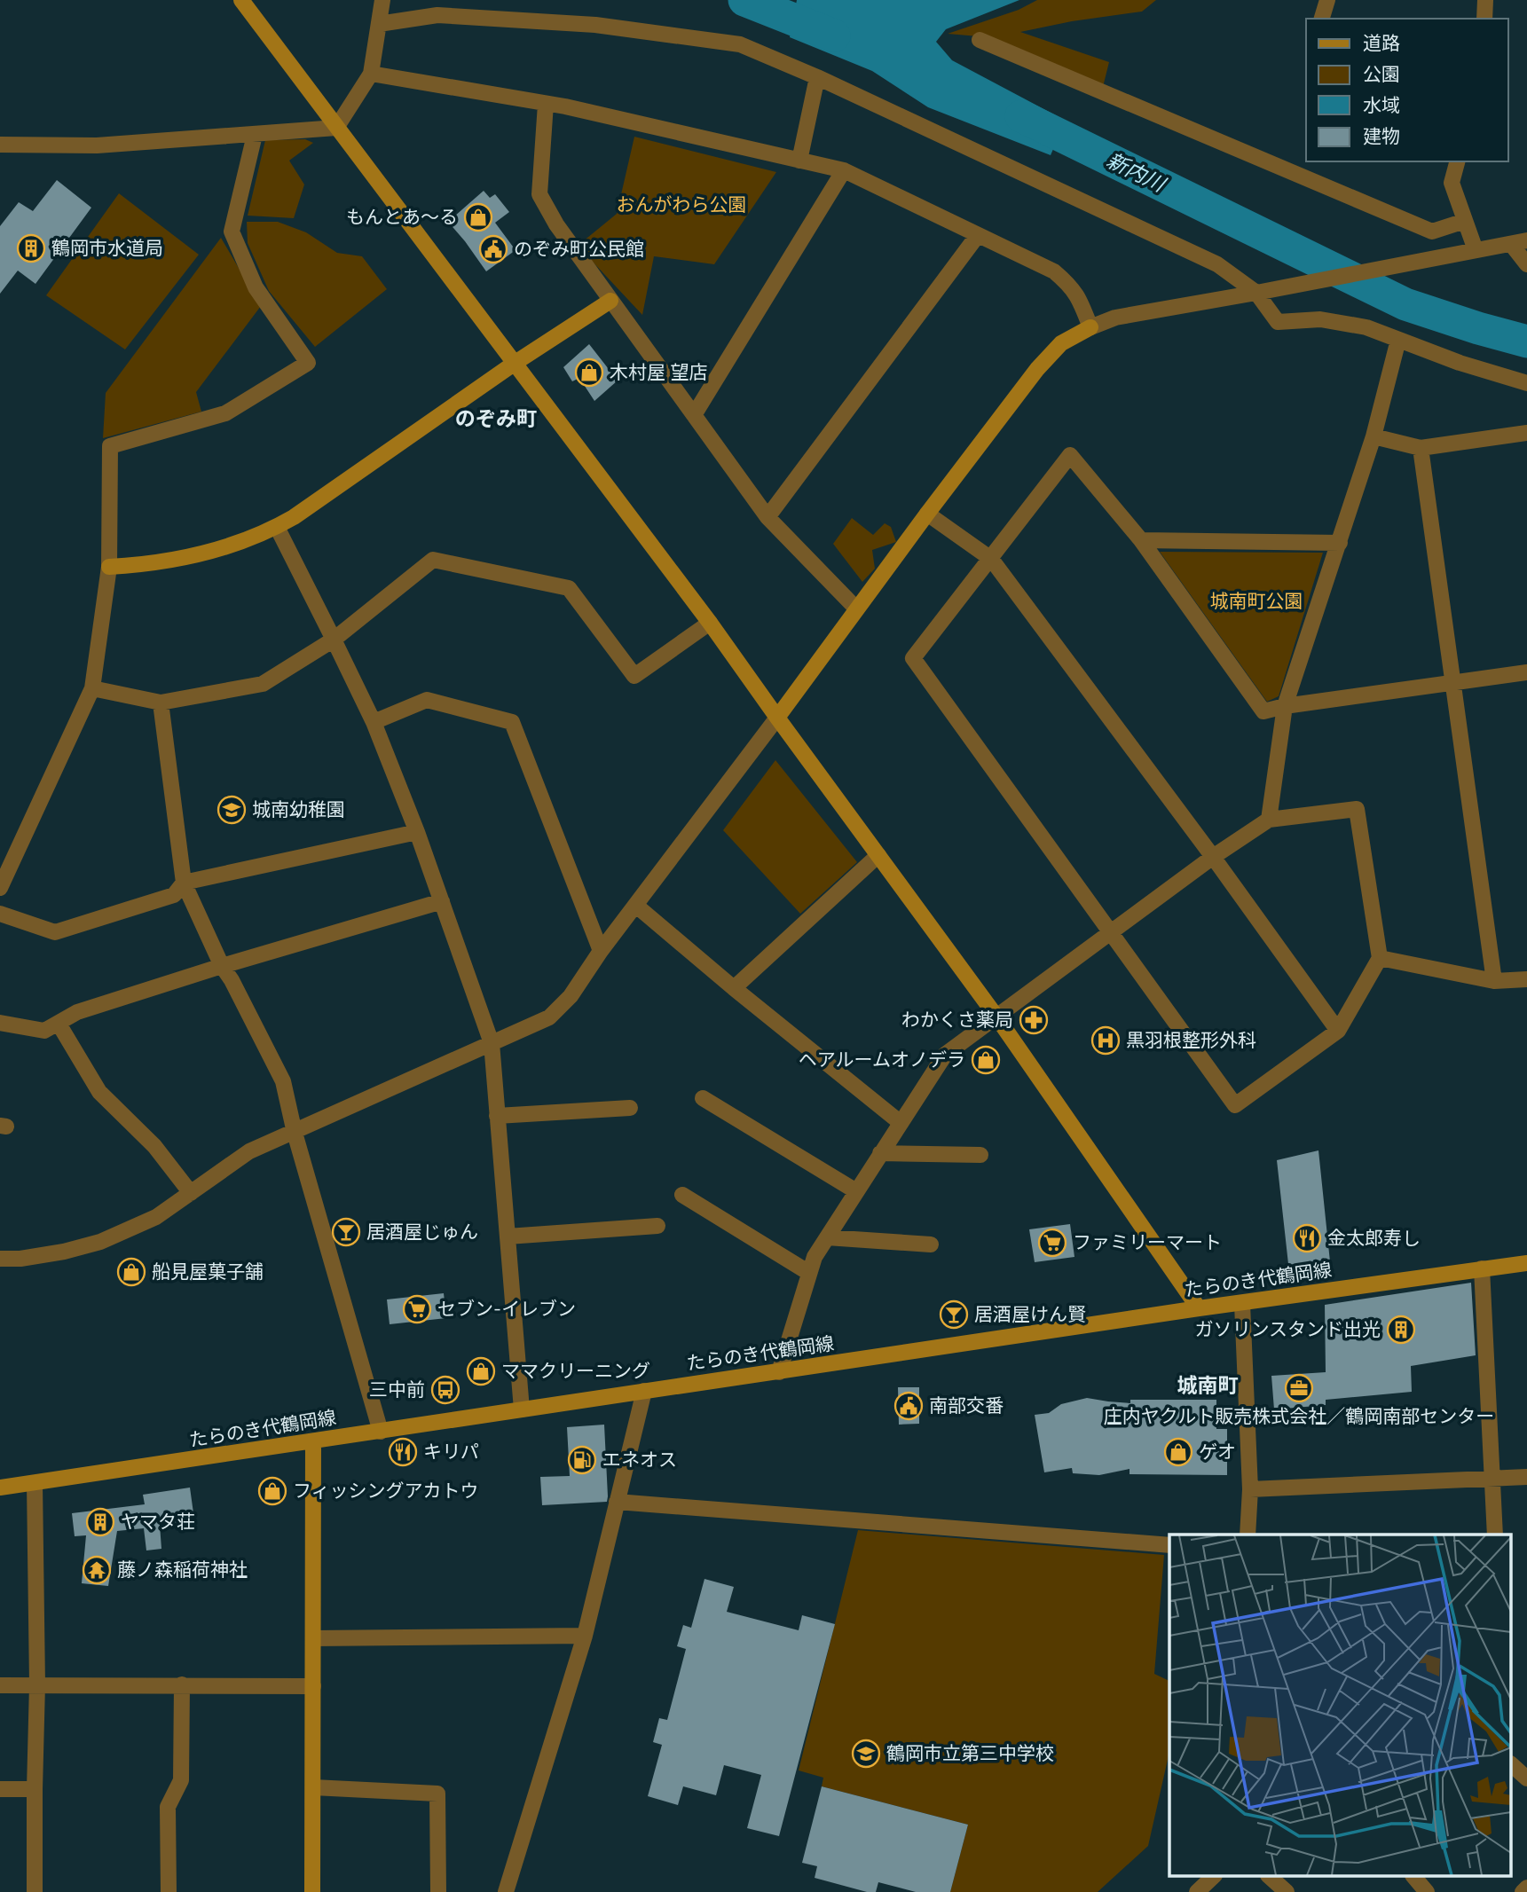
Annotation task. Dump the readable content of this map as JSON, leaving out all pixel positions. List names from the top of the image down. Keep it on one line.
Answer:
{"streets":{"street":["たらのき代鶴岡線"]},"districts":["のぞみ町","城南町"],"water":["新内川"],"parks":["おんがわら公園","城南町公園"],"places":{"shop":["もんとあ～る","木村屋 望店","ヘアルームオノデラ","船見屋菓子舗","ママクリーニング","ゲオ","フィッシングアカトウ"],"building":["鶴岡市水道局","ガソリンスタンド出光","ヤマタ荘"],"public building":["のぞみ町公民館","南部交番"],"school or university":["城南幼稚園","鶴岡市立第三中学校"],"pharmacy":["わかくさ薬局"],"hospital":["黒羽根整形外科"],"bar":["居酒屋じゅん","居酒屋けん賢"],"restaurant":["金太郎寿し","キリパ"],"supermarket":["ファミリーマート","セブン-イレブン"],"office":["庄内ヤクルト販売株式会社／鶴岡南部センター"],"bus stop":["三中前"],"fuel station":["エネオス"],"temple":["藤ノ森稲荷神社"]},"legend":["道路","公園","水域","建物"]}
